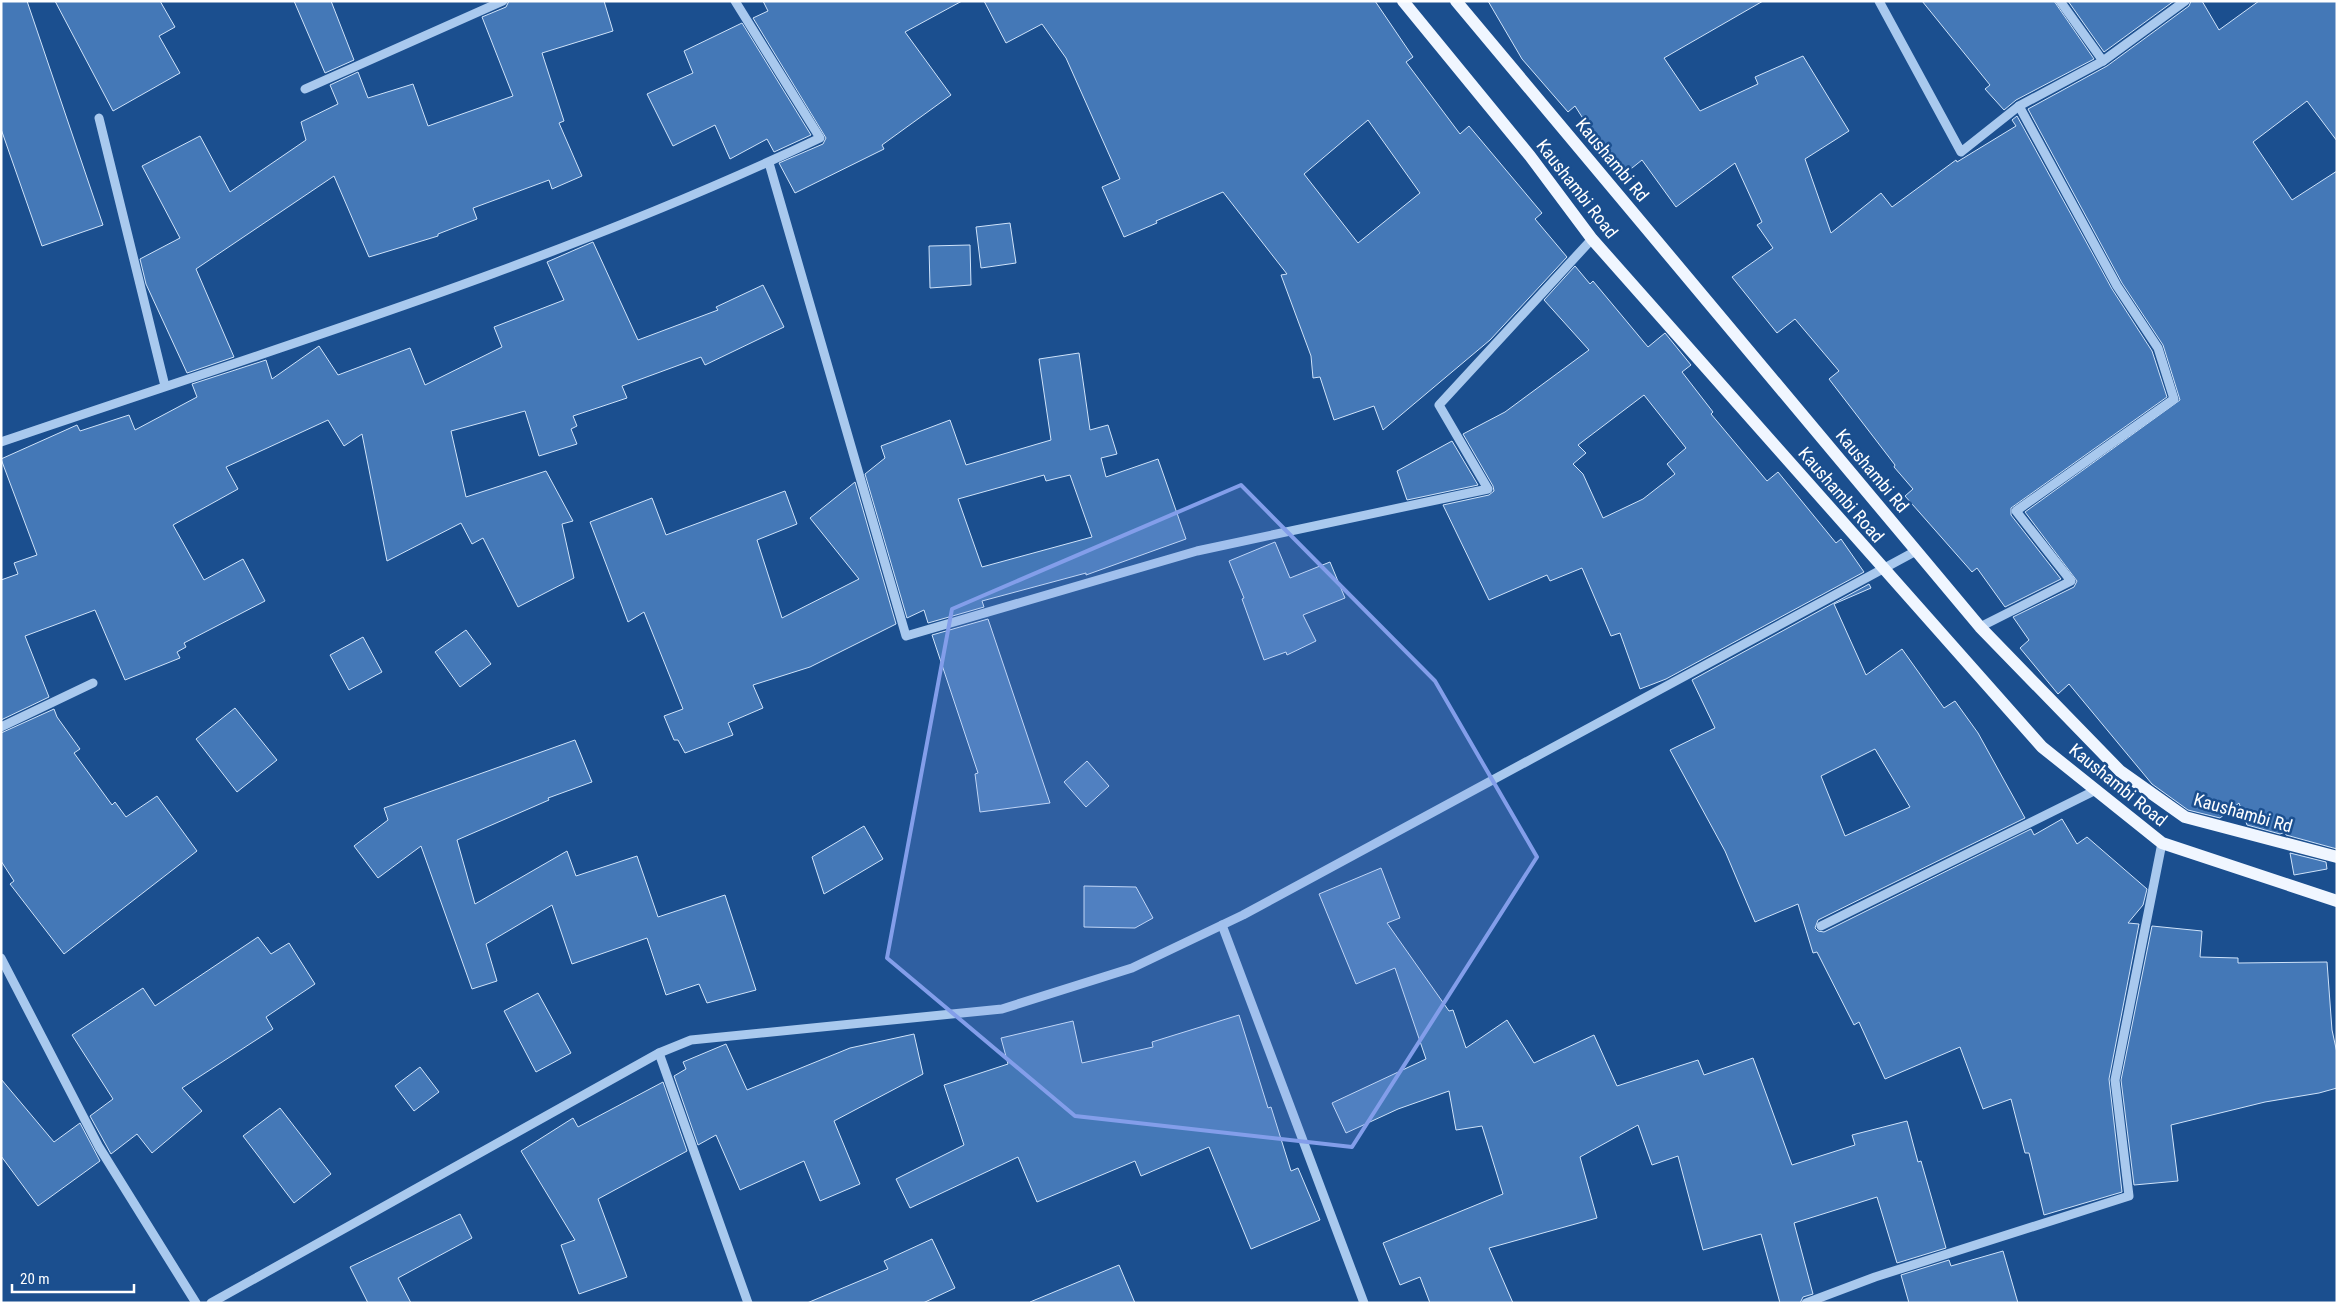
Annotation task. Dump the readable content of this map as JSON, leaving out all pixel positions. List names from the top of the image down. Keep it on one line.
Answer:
{"streets":{"main road":["Kaushambi Rd","Kaushambi Road"]},"scale_bar":"20 m"}
